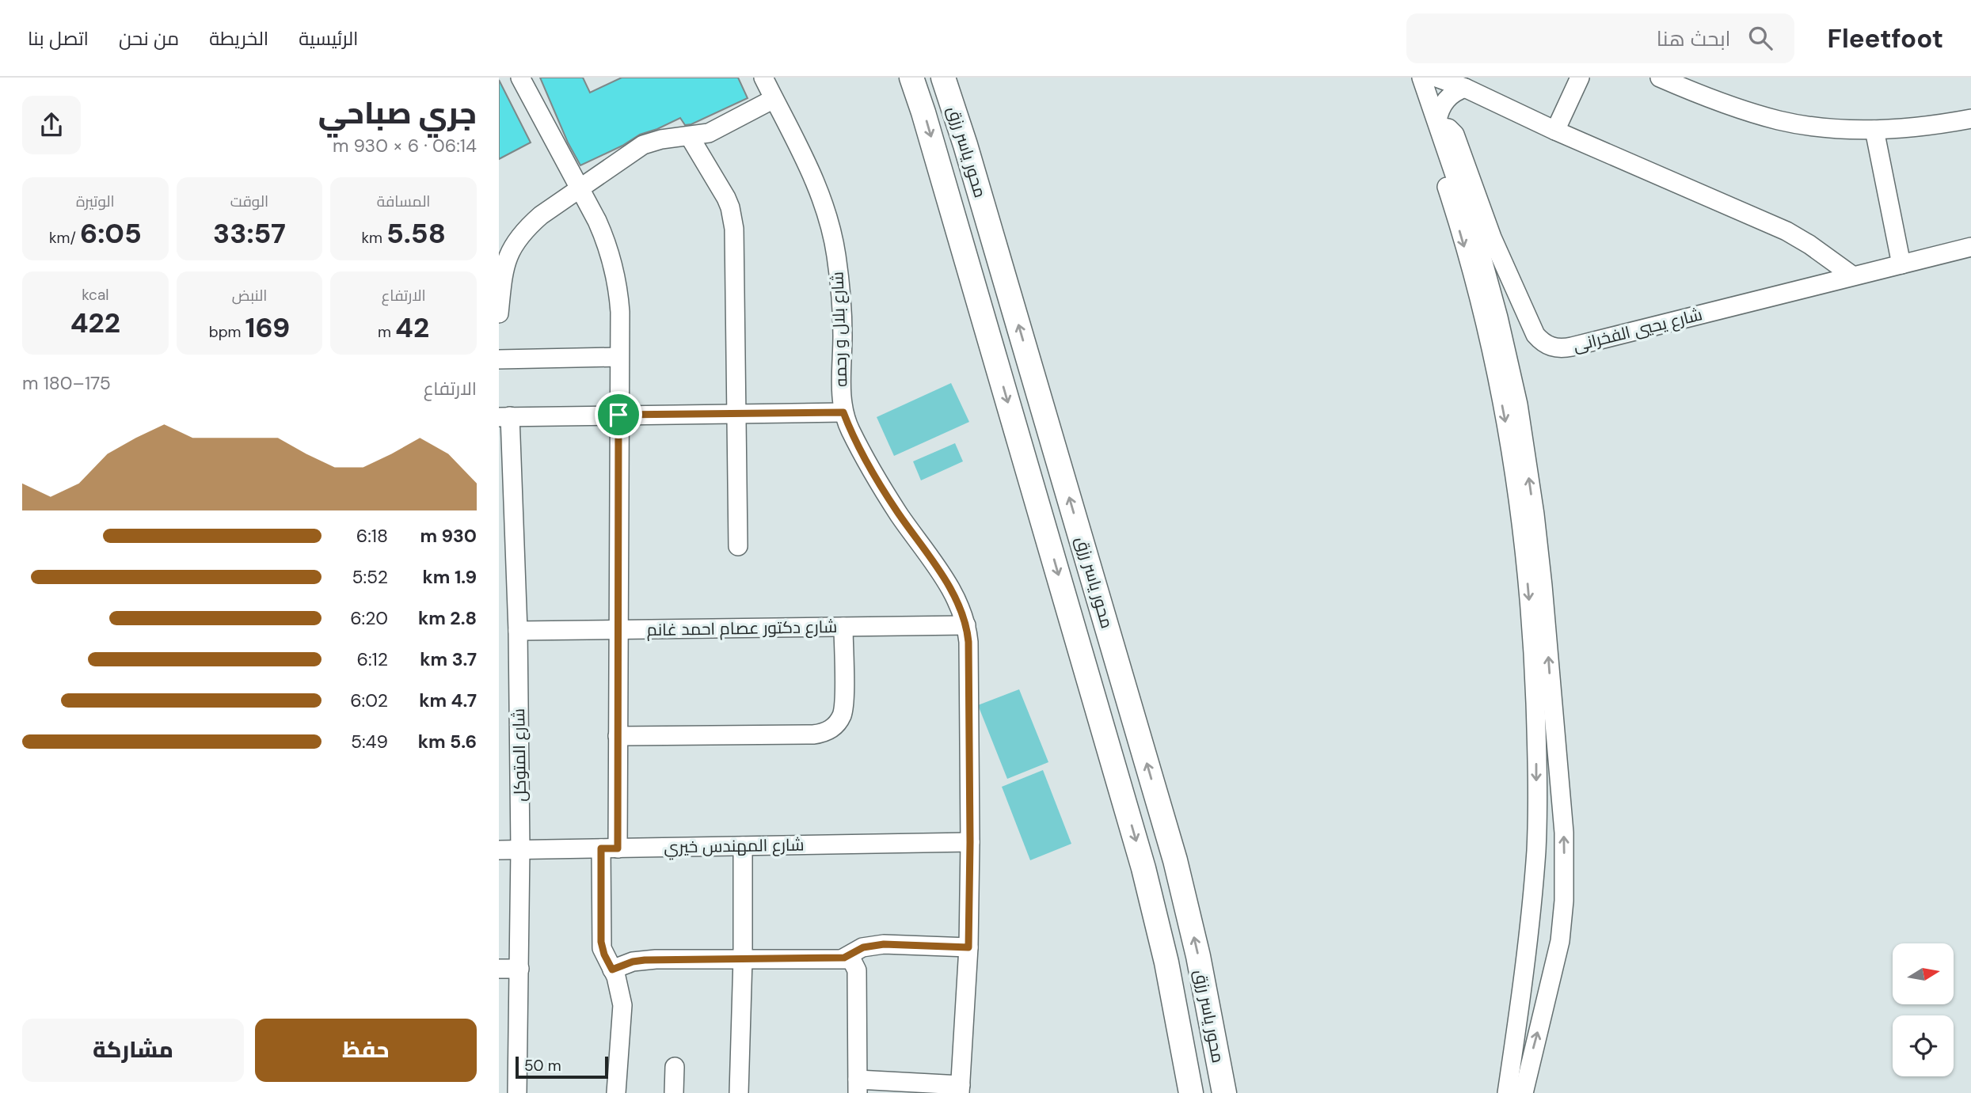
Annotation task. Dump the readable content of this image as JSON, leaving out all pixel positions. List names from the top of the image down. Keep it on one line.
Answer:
{"streets":{"main road":["محور ياسر رزق"],"street":["شارع بلال و رحمه","شارع يحيي الفخرانى","شارع دكتور عصام احمد غانم","شارع المتوكل","شارع المهندس خيري"]},"crossings":[["شارع بلال و رحمه","شارع دكتور عصام احمد غانم"],["شارع بلال و رحمه","شارع المهندس خيري"],["شارع دكتور عصام احمد غانم","شارع المتوكل"],["شارع المتوكل","شارع المهندس خيري"]],"scale_bar":"50 m","north":"right","page":{"header":"Fleetfoot","search":"ابحث هنا","nav":["الرئيسية","الخريطة","من نحن","اتصل بنا"],"heading":["جري صباحي","06:14 · 6 × 930 m"],"stats":[["المسافة","5.58 km"],["الوقت","33:57"],["الوتيرة","6:05 /km"],["الارتفاع","42 m"],["النبض","169 bpm"],["kcal","422"]],"chart":["الارتفاع","175–180 m"],"list":[{"name":"930 m","note":"6:18"},{"name":"1.9 km","note":"5:52"},{"name":"2.8 km","note":"6:20"},{"name":"3.7 km","note":"6:12"},{"name":"4.7 km","note":"6:02"},{"name":"5.6 km","note":"5:49"}],"buttons":["حفظ","مشاركة"],"scale":"50 m"}}
